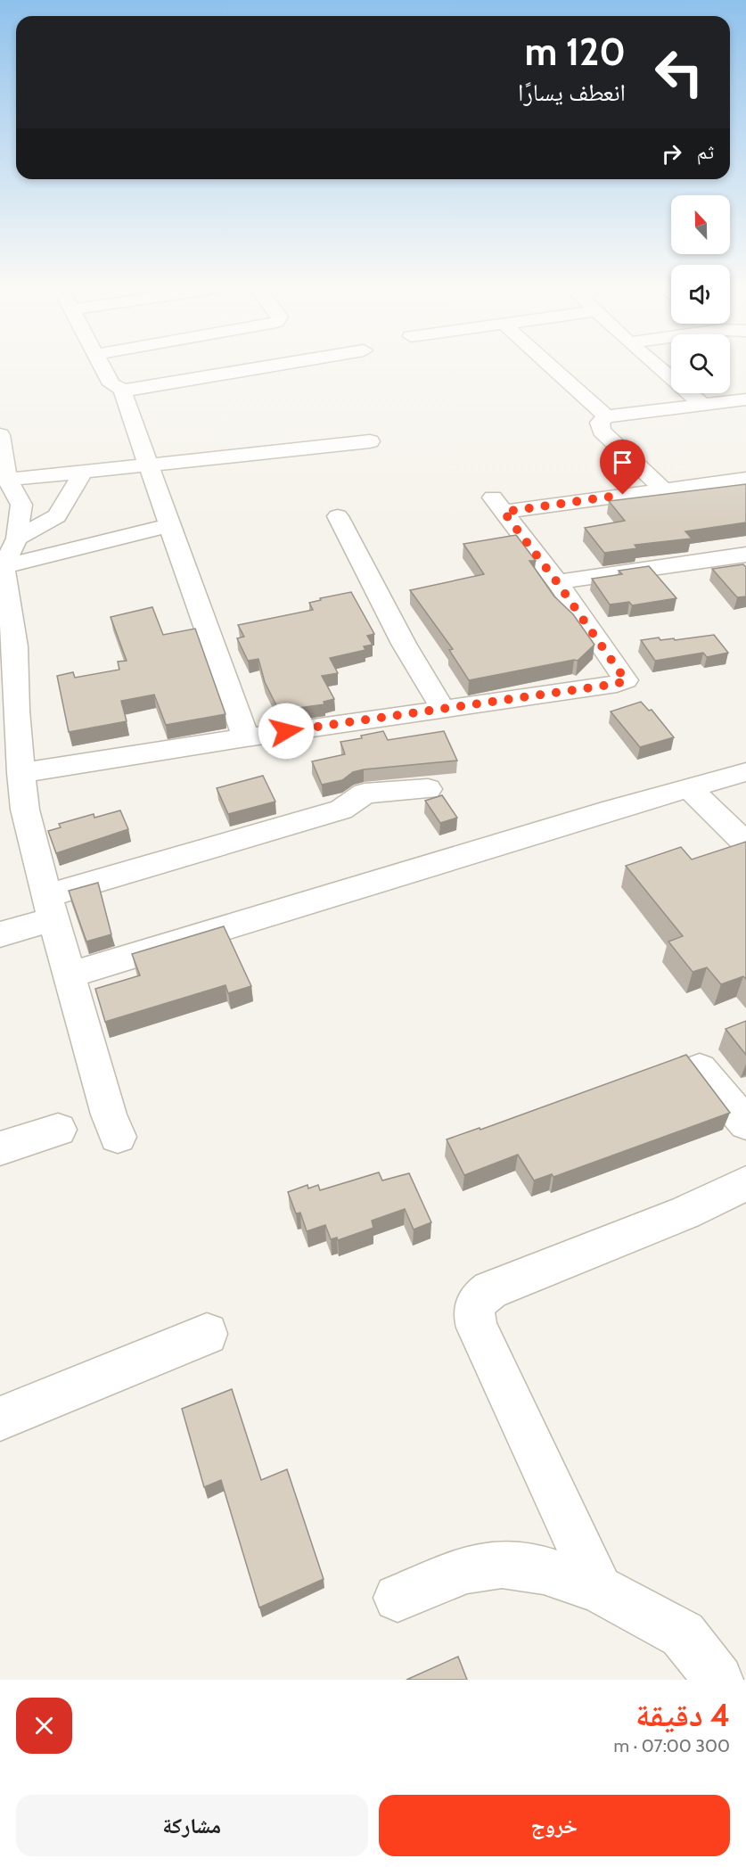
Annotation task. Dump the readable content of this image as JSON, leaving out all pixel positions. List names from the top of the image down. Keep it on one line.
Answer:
{"north":"top","page":{"turn":["120 m","انعطف يسارًا"],"then":"ثم","heading":["4 دقيقة","300 m · 07:00"],"buttons":["خروج","مشاركة"]}}
